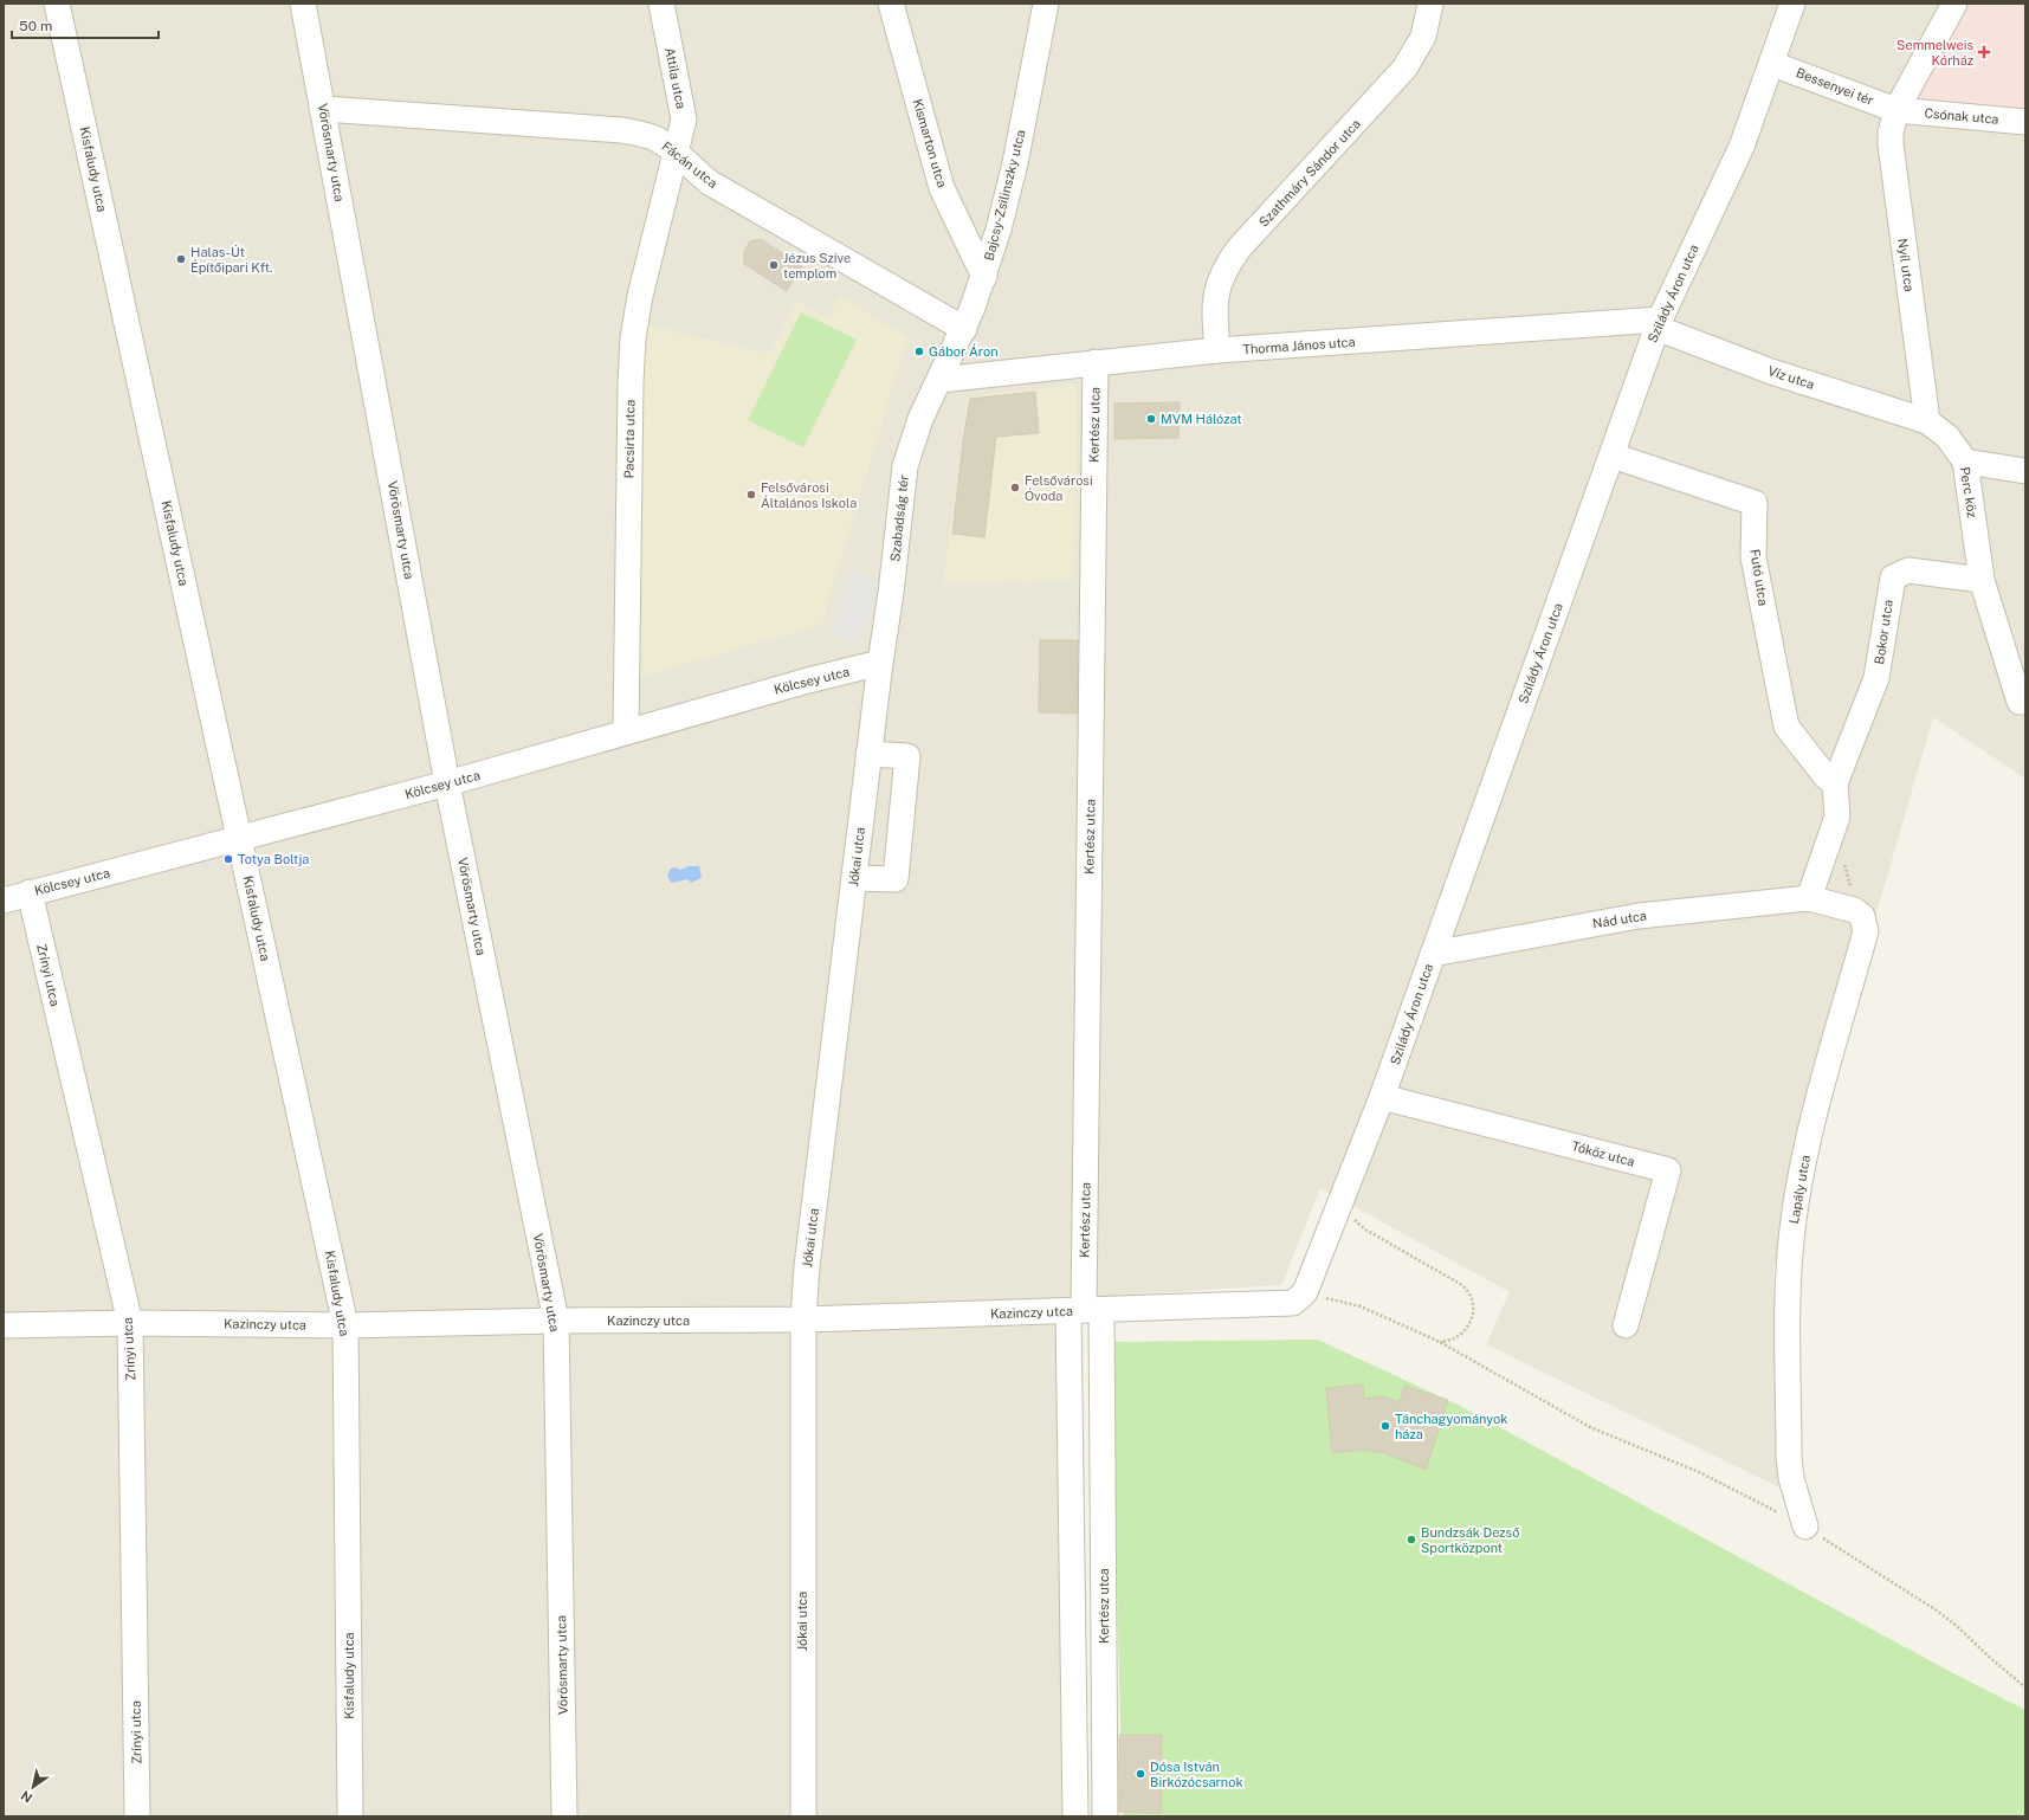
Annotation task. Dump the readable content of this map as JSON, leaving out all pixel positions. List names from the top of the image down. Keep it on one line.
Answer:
{"streets":{"street":["Attila utca","Bessenyei tér","Csónak utca","Kismarton utca","Vörösmarty utca","Fácán utca","Kisfaludy utca","Szathmáry Sándor utca","Bajcsy-Zsilinszky utca","Nyíl utca","Szilády Áron utca","Thorma János utca","Víz utca","Kertész utca","Pacsirta utca","Perc köz","Szabadság tér","Futó utca","Bokor utca","Kölcsey utca","Jókai utca","Nád utca","Zrínyi utca","Tóköz utca","Lapály utca","Kazinczy utca"]},"crossings":[["Attila utca","Fácán utca"],["Attila utca","Pacsirta utca"],["Bessenyei tér","Csónak utca"],["Bessenyei tér","Nyíl utca"],["Bessenyei tér","Szilády Áron utca"],["Csónak utca","Nyíl utca"],["Kismarton utca","Bajcsy-Zsilinszky utca"],["Vörösmarty utca","Fácán utca"],["Vörösmarty utca","Kölcsey utca"],["Vörösmarty utca","Kazinczy utca"],["Fácán utca","Bajcsy-Zsilinszky utca"],["Fácán utca","Pacsirta utca"],["Kisfaludy utca","Kölcsey utca"],["Kisfaludy utca","Kazinczy utca"],["Szathmáry Sándor utca","Thorma János utca"],["Bajcsy-Zsilinszky utca","Thorma János utca"],["Bajcsy-Zsilinszky utca","Szabadság tér"],["Nyíl utca","Víz utca"],["Nyíl utca","Perc köz"],["Szilády Áron utca","Thorma János utca"],["Szilády Áron utca","Víz utca"],["Szilády Áron utca","Futó utca"],["Szilády Áron utca","Nád utca"],["Szilády Áron utca","Tóköz utca"],["Szilády Áron utca","Kazinczy utca"],["Thorma János utca","Víz utca"],["Thorma János utca","Kertész utca"],["Thorma János utca","Szabadság tér"],["Víz utca","Perc köz"],["Kertész utca","Kazinczy utca"],["Pacsirta utca","Kölcsey utca"],["Perc köz","Bokor utca"],["Szabadság tér","Kölcsey utca"],["Szabadság tér","Jókai utca"],["Futó utca","Bokor utca"],["Bokor utca","Nád utca"],["Bokor utca","Lapály utca"],["Kölcsey utca","Jókai utca"],["Kölcsey utca","Zrínyi utca"],["Jókai utca","Kazinczy utca"],["Nád utca","Lapály utca"],["Zrínyi utca","Kazinczy utca"]],"places":{"health":["Semmelweis Kórház"],"other":["Halas-Út Építőipari Kft.","Jézus Szíve templom","Gábor Áron","MVM Hálózat","Felsővárosi Óvoda","Felsővárosi Általános Iskola","Totya Boltja","Tánchagyományok háza","Bundzsák Dezső Sportközpont","Dósa István Birkózócsarnok"]},"scale_bar":"50 m","north":"bottom left"}
